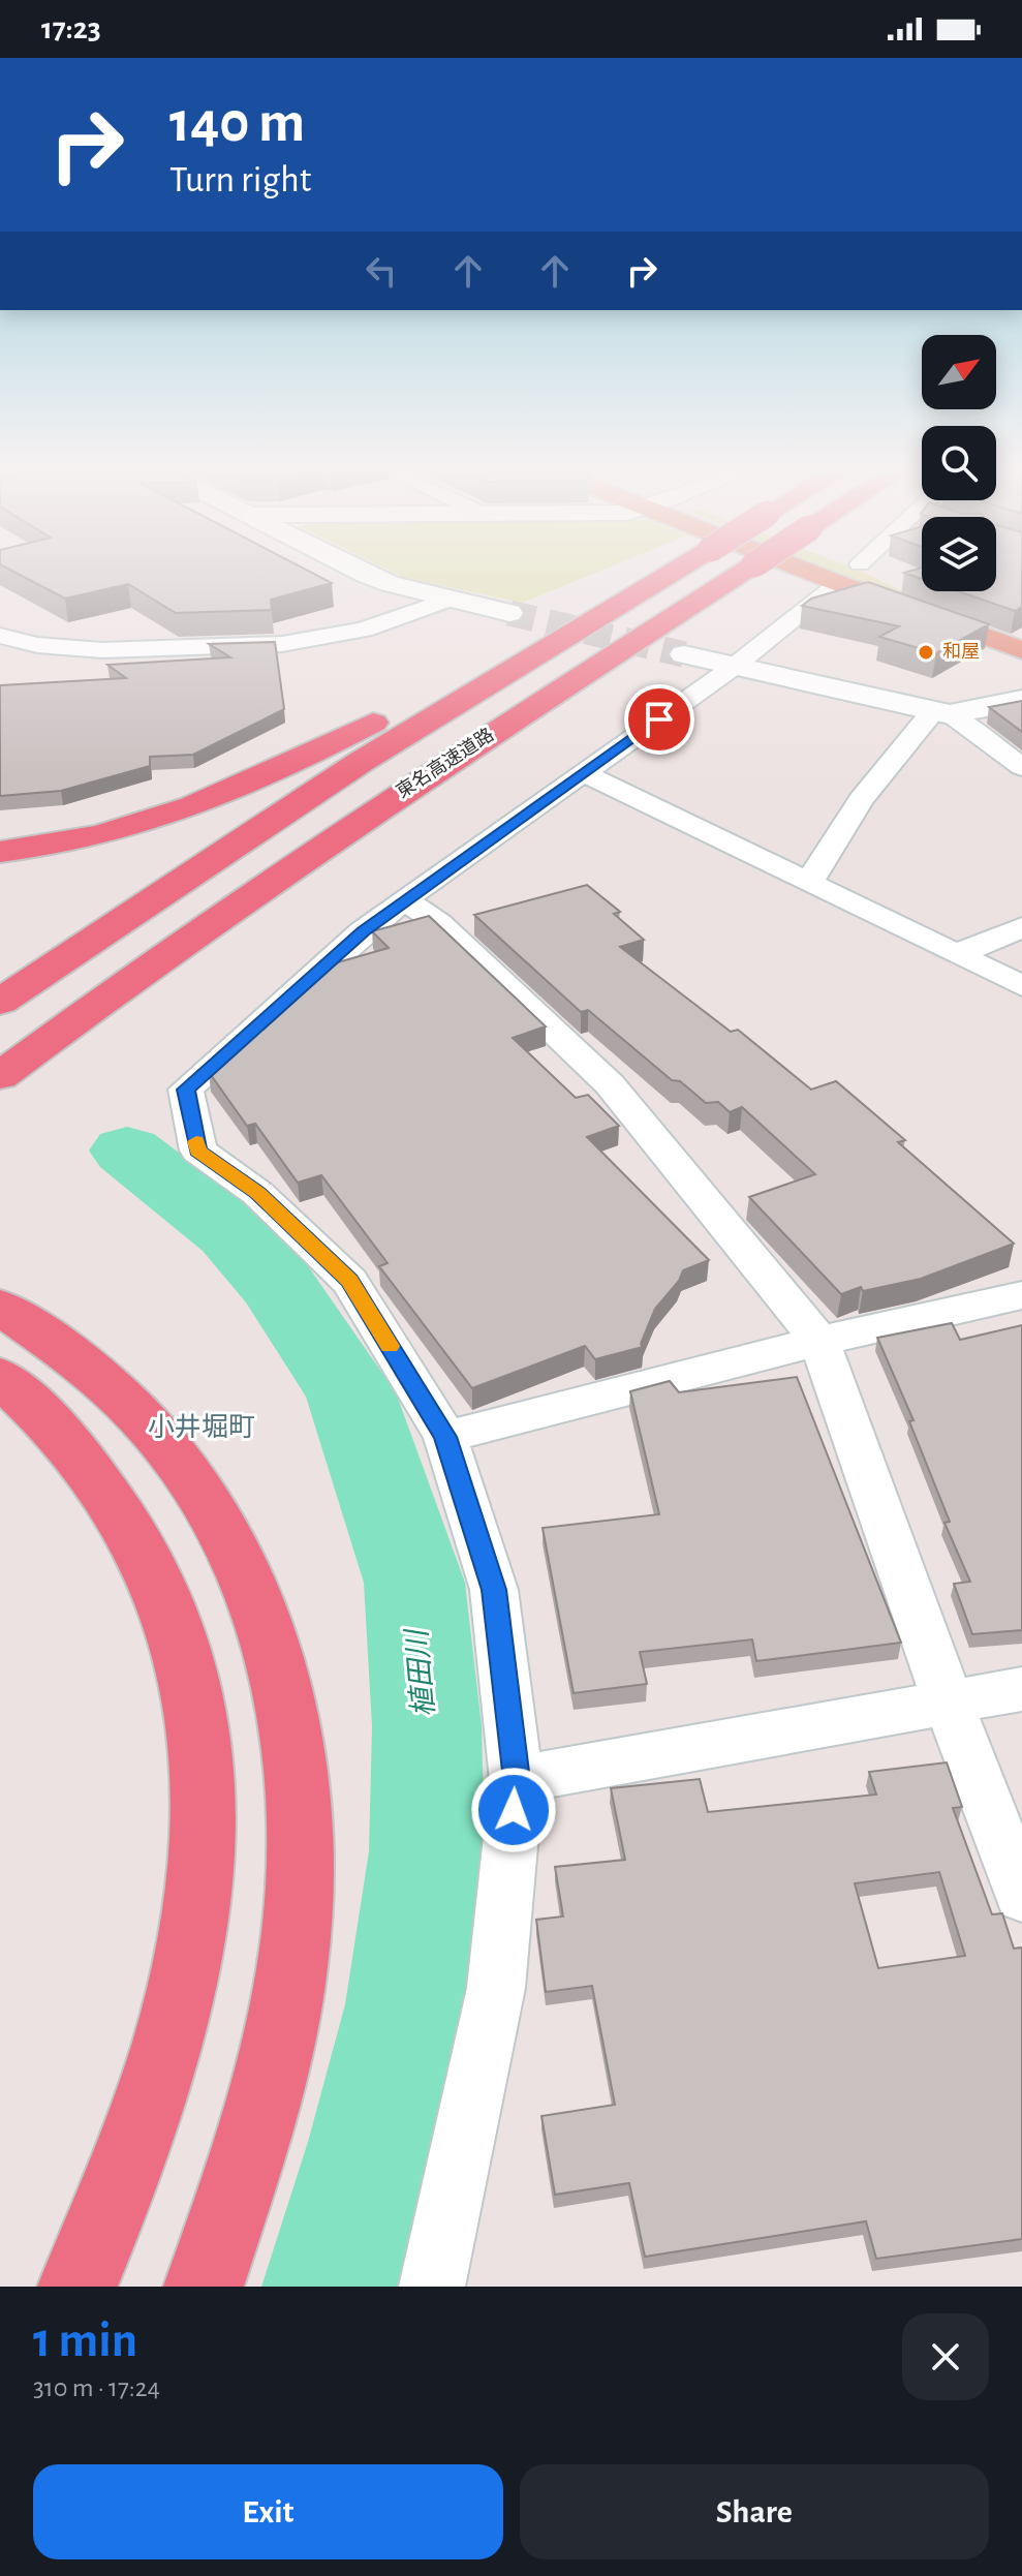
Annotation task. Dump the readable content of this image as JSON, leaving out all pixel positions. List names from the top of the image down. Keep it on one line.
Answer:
{"streets":{"highway":["東名高速道路"]},"districts":["小井堀町"],"water":["植田川"],"places":["和屋"],"north":"top right","page":{"status":"17:23","turn":["140 m","Turn right"],"heading":["1 min","310 m · 17:24"],"buttons":["Exit","Share"]}}
